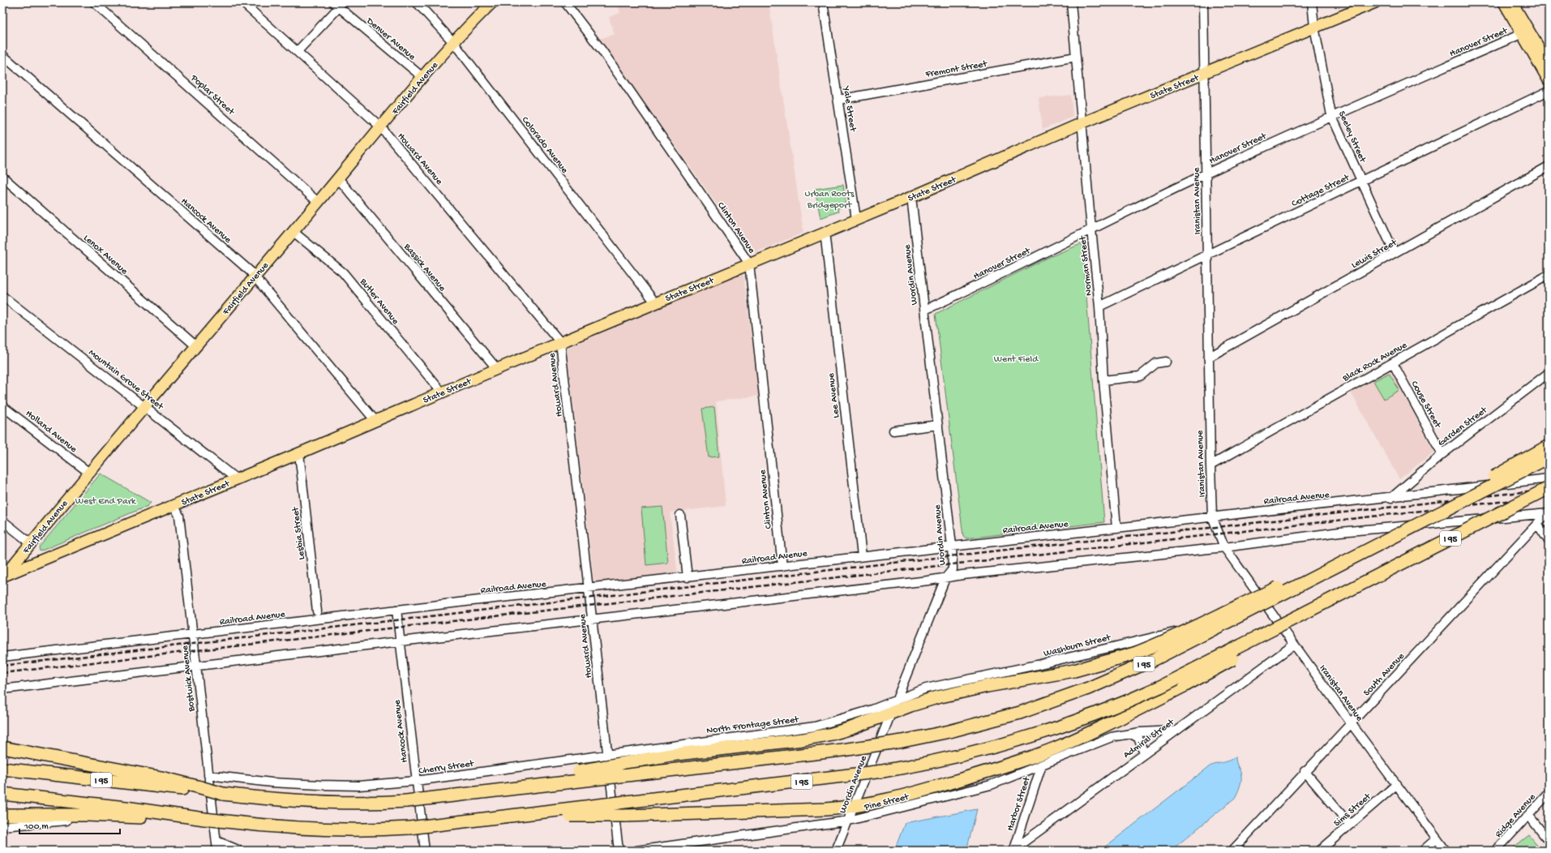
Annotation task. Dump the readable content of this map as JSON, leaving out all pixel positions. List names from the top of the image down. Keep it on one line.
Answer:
{"streets":{"highway":["I 95"],"main road":["State Street","Fairfield Avenue"],"street":["Denver Avenue","Hanover Street","Fremont Street","Poplar Street","Yale Street","Seeley Street","Colorado Avenue","Howard Avenue","Cottage Street","Iranistan Avenue","Hancock Avenue","Clinton Avenue","Lewis Street","Lenox Avenue","Norman Street","Bassick Avenue","Wordin Avenue","Butler Avenue","Black Rock Avenue","Mountain Grove Street","Lee Avenue","Couse Street","Garden Street","Holland Avenue","Railroad Avenue","Lesbia Street","Washburn Street","South Avenue","Bostwick Avenue","North Frontage Street","Admiral Street","Cherry Street","Pine Street","Harbor Street","Sims Street","Ridge Avenue"]},"crossings":[["Denver Avenue","Fairfield Avenue"],["Hanover Street","Seeley Street"],["Hanover Street","Iranistan Avenue"],["Hanover Street","Norman Street"],["Hanover Street","Wordin Avenue"],["Fremont Street","Yale Street"],["Fremont Street","Norman Street"],["State Street","Fairfield Avenue"],["State Street","Yale Street"],["State Street","Seeley Street"],["State Street","Colorado Avenue"],["State Street","Howard Avenue"],["State Street","Iranistan Avenue"],["State Street","Hancock Avenue"],["State Street","Clinton Avenue"],["State Street","Norman Street"],["State Street","Bassick Avenue"],["State Street","Wordin Avenue"],["State Street","Butler Avenue"],["State Street","Mountain Grove Street"],["State Street","Lee Avenue"],["State Street","Lesbia Street"],["State Street","Bostwick Avenue"],["Fairfield Avenue","Poplar Street"],["Fairfield Avenue","Colorado Avenue"],["Fairfield Avenue","Howard Avenue"],["Fairfield Avenue","Hancock Avenue"],["Fairfield Avenue","Lenox Avenue"],["Fairfield Avenue","Bassick Avenue"],["Fairfield Avenue","Butler Avenue"],["Fairfield Avenue","Mountain Grove Street"],["Fairfield Avenue","Holland Avenue"],["Seeley Street","Cottage Street"],["Seeley Street","Lewis Street"],["Howard Avenue","Railroad Avenue"],["Howard Avenue","North Frontage Street"],["Howard Avenue","Cherry Street"],["Cottage Street","Iranistan Avenue"],["Cottage Street","Norman Street"],["Iranistan Avenue","Lewis Street"],["Iranistan Avenue","Black Rock Avenue"],["Iranistan Avenue","Railroad Avenue"],["Iranistan Avenue","Washburn Street"],["Iranistan Avenue","South Avenue"],["Iranistan Avenue","Admiral Street"],["Iranistan Avenue","Sims Street"],["Hancock Avenue","Railroad Avenue"],["Hancock Avenue","Cherry Street"],["Clinton Avenue","Railroad Avenue"],["Norman Street","Railroad Avenue"],["Wordin Avenue","Railroad Avenue"],["Wordin Avenue","Washburn Street"],["Wordin Avenue","North Frontage Street"],["Wordin Avenue","Pine Street"],["Black Rock Avenue","Couse Street"],["Lee Avenue","Railroad Avenue"],["Couse Street","Garden Street"],["Garden Street","Railroad Avenue"],["Railroad Avenue","Bostwick Avenue"],["Washburn Street","North Frontage Street"],["Bostwick Avenue","Cherry Street"],["North Frontage Street","Cherry Street"],["Admiral Street","Pine Street"],["Admiral Street","Harbor Street"],["Pine Street","Harbor Street"]],"parks":["Urban Roots Bridgeport","Went Field","West End Park"],"scale_bar":"100 m"}
